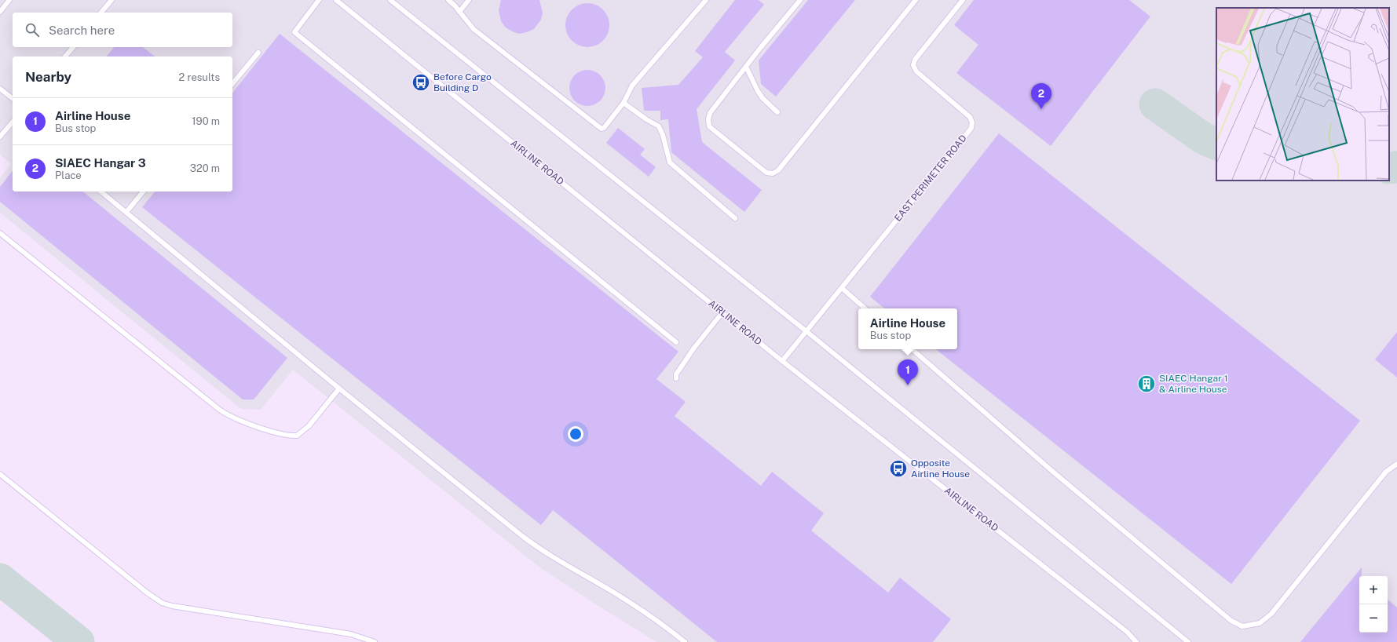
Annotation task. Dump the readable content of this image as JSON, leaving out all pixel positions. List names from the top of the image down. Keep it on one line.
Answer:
{"streets":{"lane":["AIRLINE ROAD","EAST PERIMETER ROAD"]},"crossings":[["AIRLINE ROAD","EAST PERIMETER ROAD"]],"places":{"bus stop":["Before Cargo Building D","Opposite Airline House"],"building":["SIAEC Hangar 1 & Airline House"]},"page":{"search":"Search here","heading":["Nearby","2 results"],"pins":["2","1"],"list":[{"mark":"1","name":"Airline House","note":"Bus stop","value":"190 m"},{"mark":"2","name":"SIAEC Hangar 3","note":"Place","value":"320 m"}],"popup":["Airline House","Bus stop"],"map_buttons":["+","−"]}}
